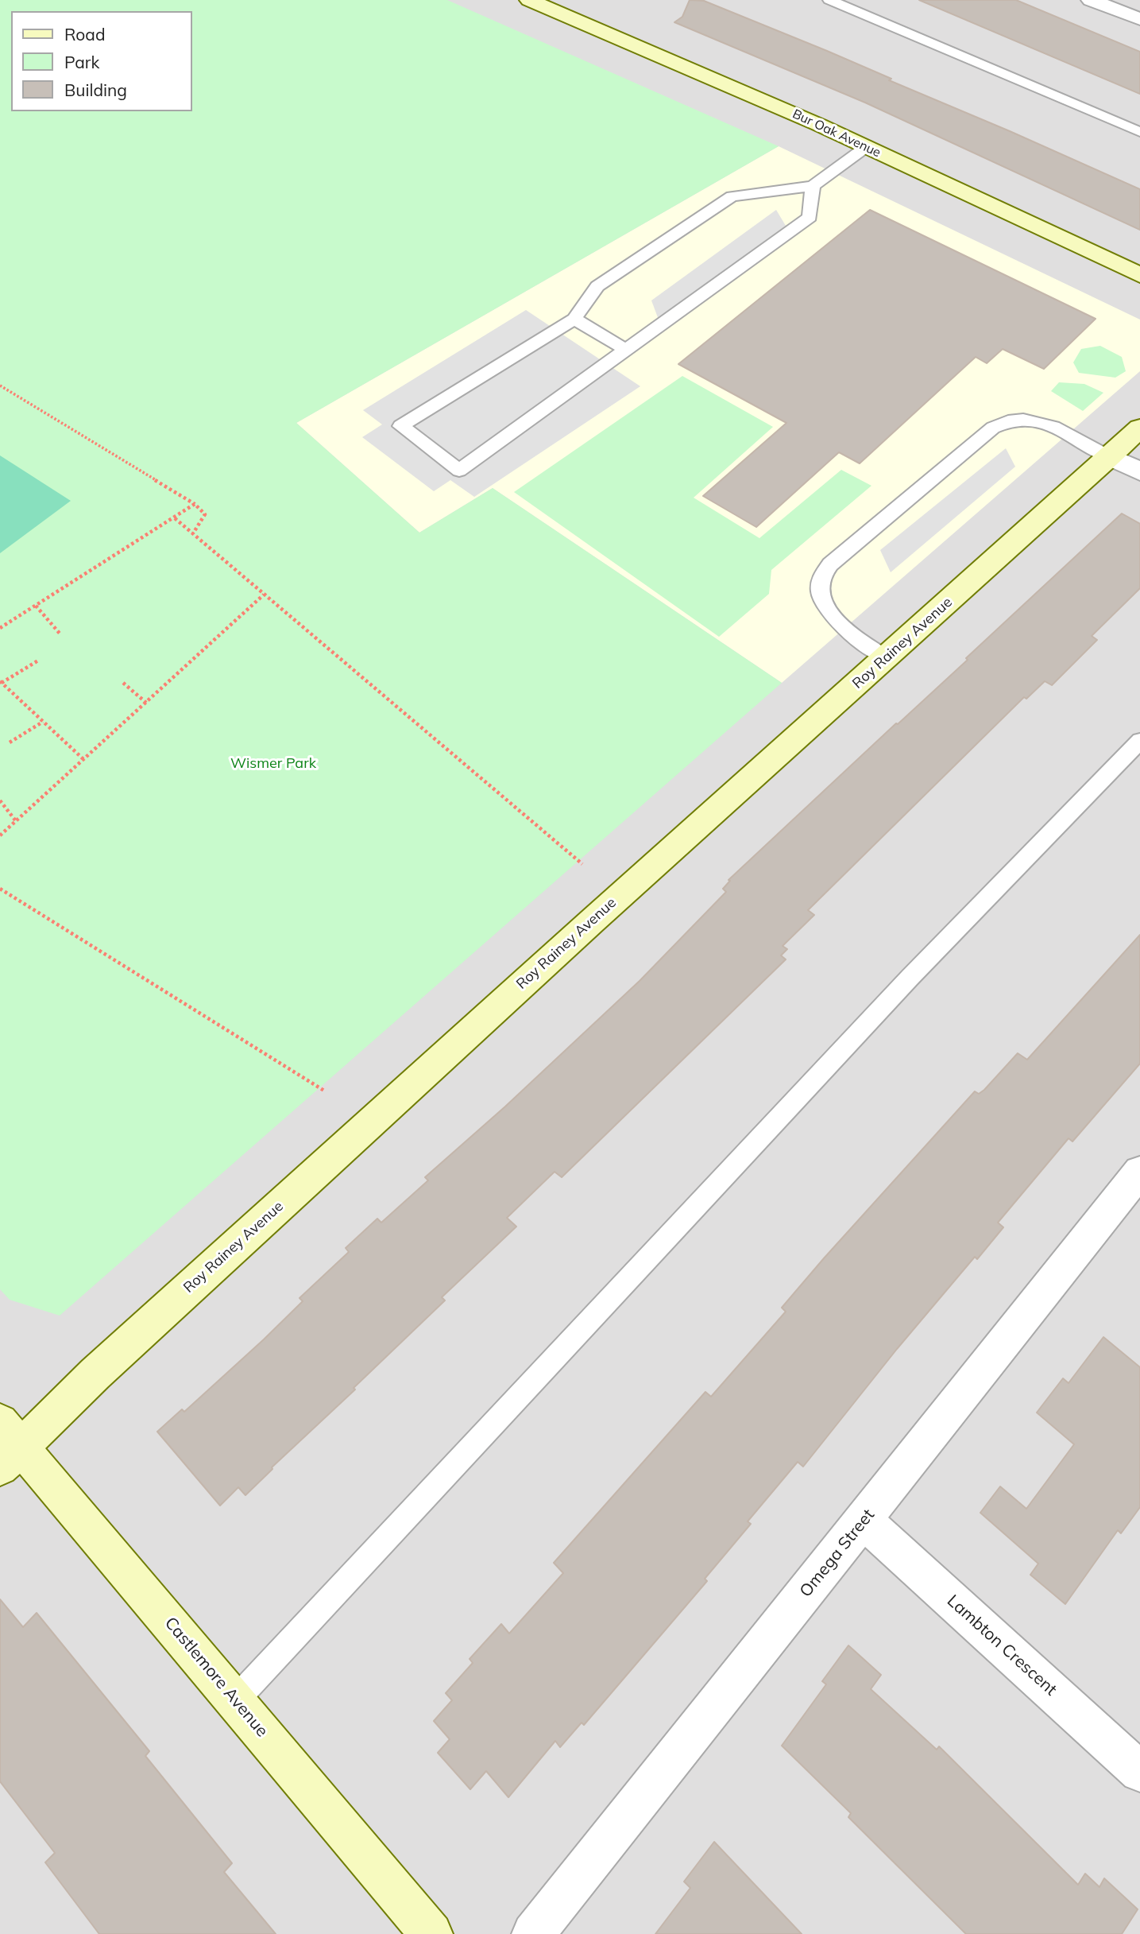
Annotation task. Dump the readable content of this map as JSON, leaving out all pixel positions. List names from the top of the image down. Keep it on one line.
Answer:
{"streets":{"street":["Bur Oak Avenue","Roy Rainey Avenue","Omega Street","Lambton Crescent","Castlemore Avenue"]},"crossings":[["Roy Rainey Avenue","Castlemore Avenue"],["Omega Street","Lambton Crescent"]],"parks":["Wismer Park"],"legend":["Road","Park","Building"]}
